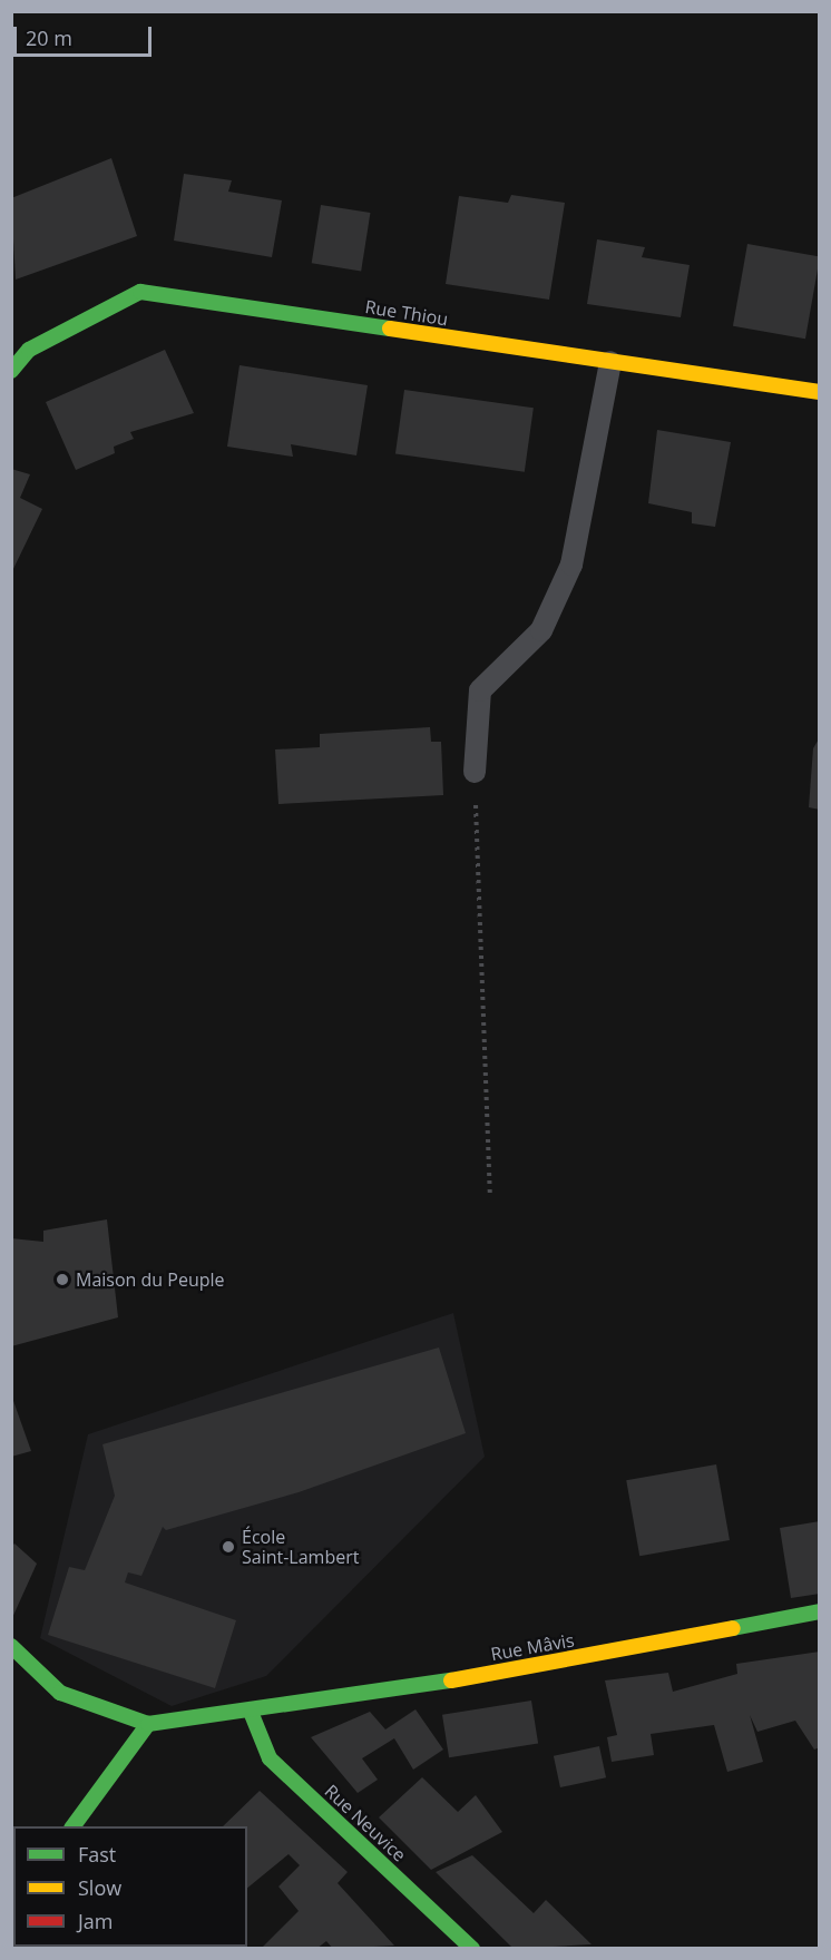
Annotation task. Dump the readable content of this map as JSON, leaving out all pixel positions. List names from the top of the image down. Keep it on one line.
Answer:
{"streets":{"street":["Rue Thiou","Rue Mâvis","Rue Neuvice"]},"crossings":[["Rue Mâvis","Rue Neuvice"]],"places":["Maison du Peuple","École Saint-Lambert"],"legend":["Fast","Slow","Jam"],"scale_bar":"20 m"}
